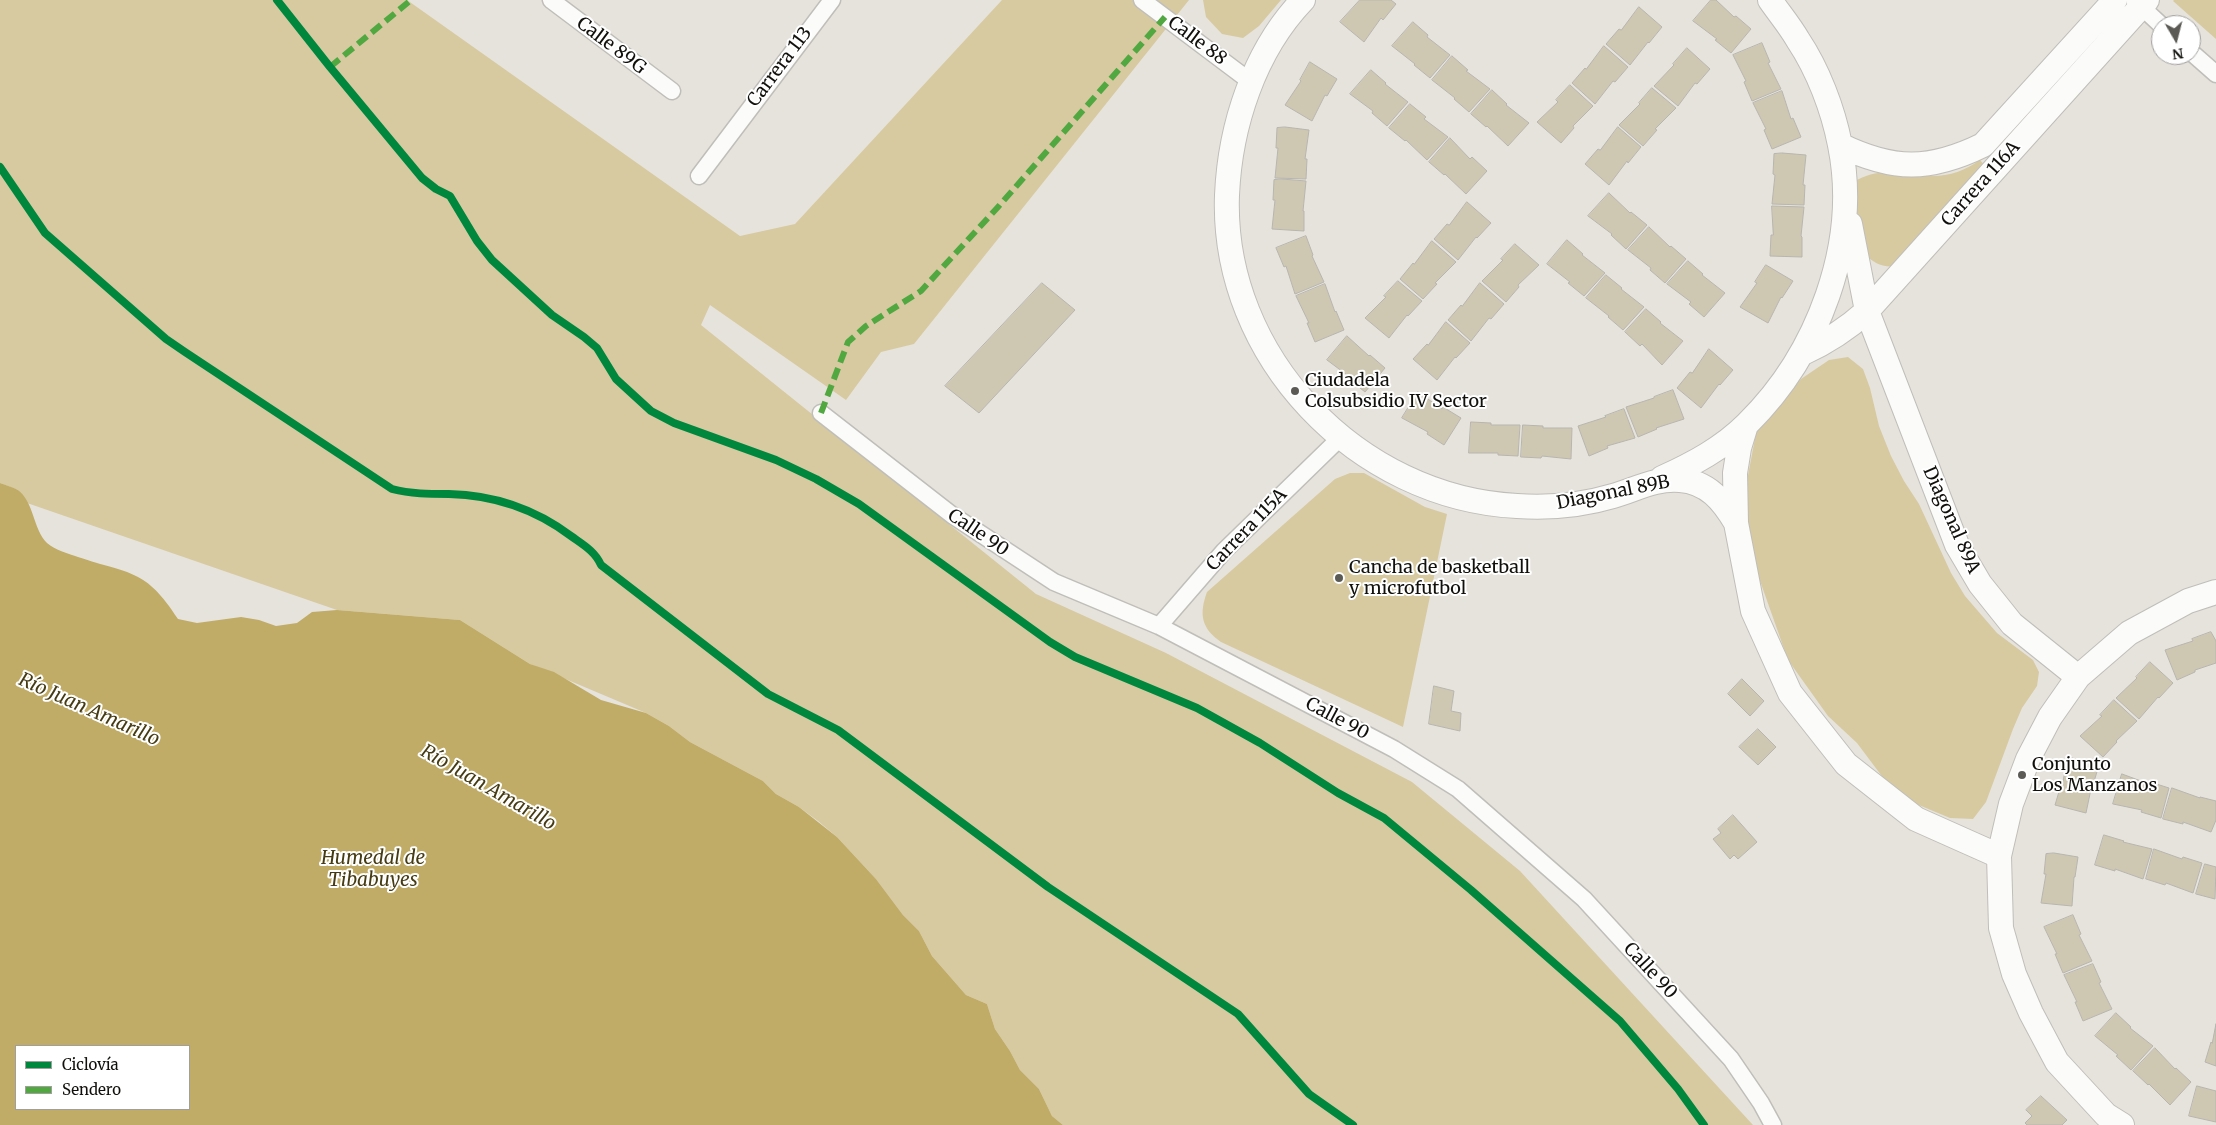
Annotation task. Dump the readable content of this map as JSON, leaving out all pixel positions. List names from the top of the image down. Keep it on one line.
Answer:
{"streets":{"street":["Calle 88","Calle 89G","Carrera 113","Carrera 116A","Diagonal 89B","Diagonal 89A","Carrera 115A","Calle 90"]},"crossings":[["Calle 88","Diagonal 89B"],["Carrera 116A","Diagonal 89A"],["Diagonal 89B","Diagonal 89A"],["Diagonal 89B","Carrera 115A"],["Carrera 115A","Calle 90"]],"water":["Río Juan Amarillo","Humedal de Tibabuyes"],"places":["Ciudadela Colsubsidio IV Sector","Cancha de basketball y microfutbol","Conjunto Los Manzanos"],"legend":["Ciclovía","Sendero"],"north":"bottom"}
